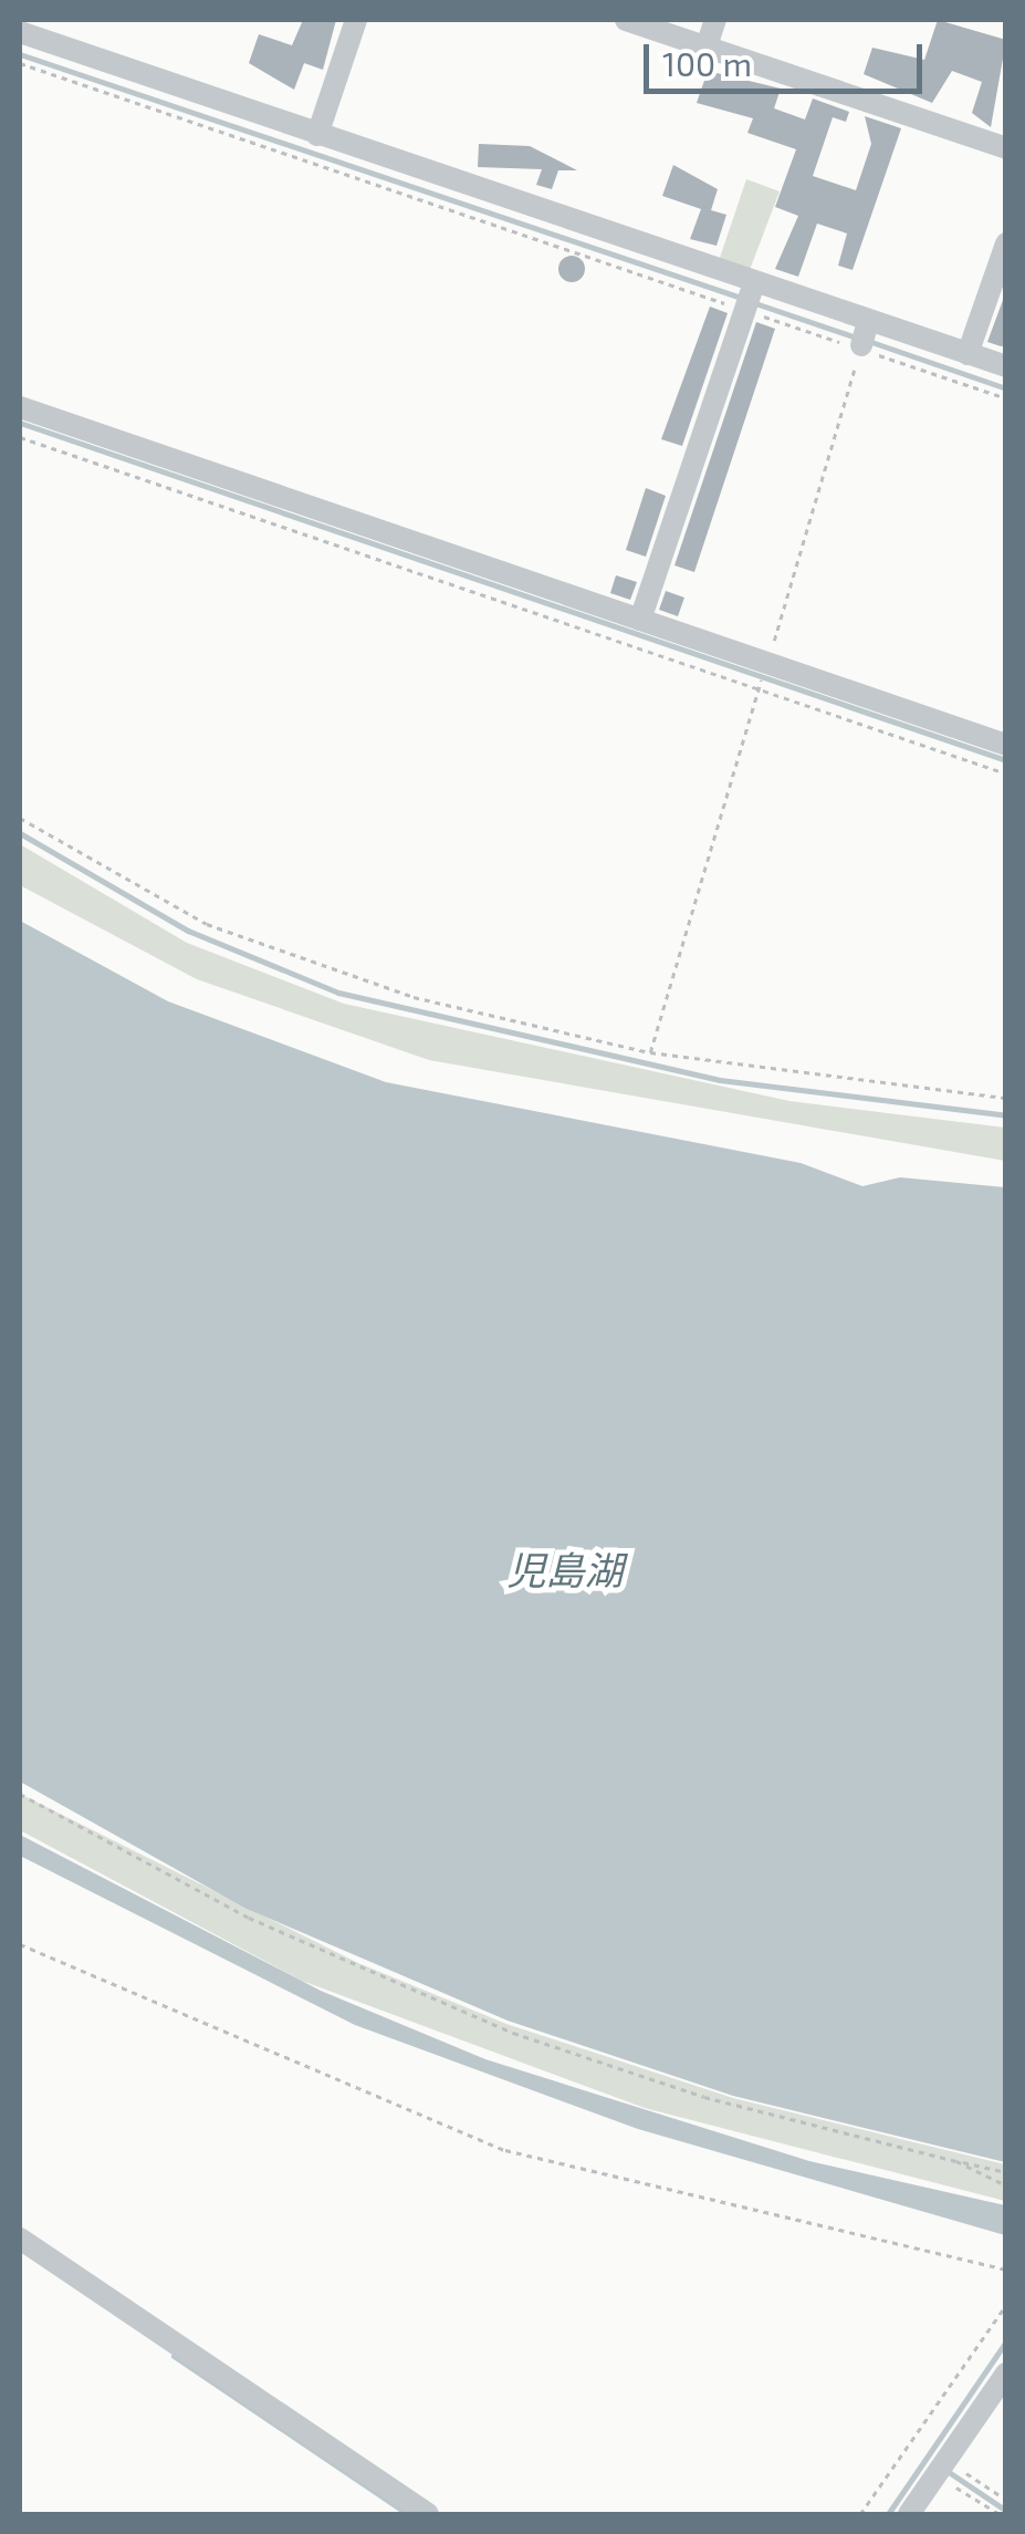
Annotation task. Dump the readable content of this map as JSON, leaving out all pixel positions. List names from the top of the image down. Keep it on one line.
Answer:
{"water":["児島湖"],"scale_bar":"100 m"}
